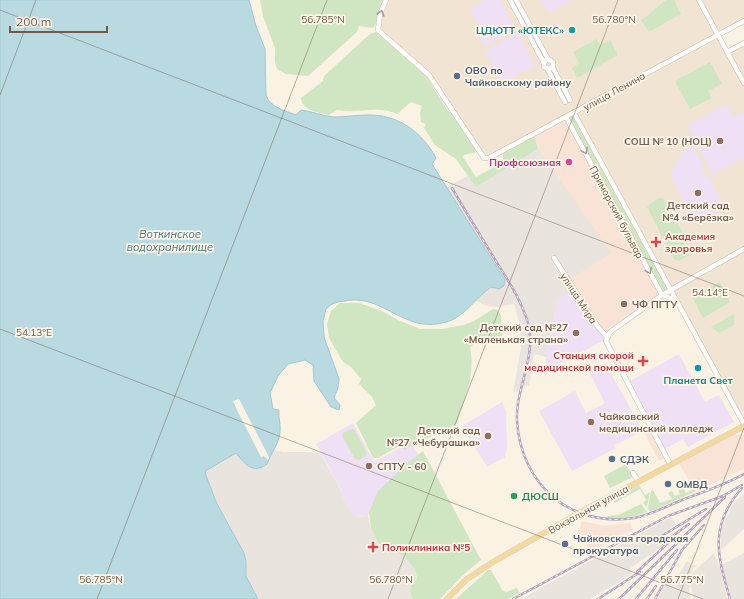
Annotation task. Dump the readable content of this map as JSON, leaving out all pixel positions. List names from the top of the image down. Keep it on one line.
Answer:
{"streets":{"main road":["Вокзальная улица"],"street":["улица Ленина","Приморский бульвар","улица Мира"]},"crossings":[["улица Ленина","Приморский бульвар"],["Приморский бульвар","Вокзальная улица"],["улица Мира","Вокзальная улица"]],"water":["Воткинское водохранилище"],"places":{"other":["ЦДЮТТ «ЮТЕКС»","ОВО по Чайковскому району","СОШ № 10 (НОЦ)","Профсоюзная","Детский сад №4 «Берёзка»","ЧФ ПГТУ","Детский сад №27 «Маленькая страна»","Планета Свет","Чайковский медицинский колледж","Детский сад №27 «Чебурашка»","СДЭК","СПТУ - 60","ОМВД","ДЮСШ","Чайковская городская прокуратура"],"health":["Академия здоровья","Станция скорой медицинской помощи","Поликлиника №5"]},"scale_bar":"200 m","coordinates":["56.785°N","56.780°N","54.14°E","54.13°E","56.775°N"]}
